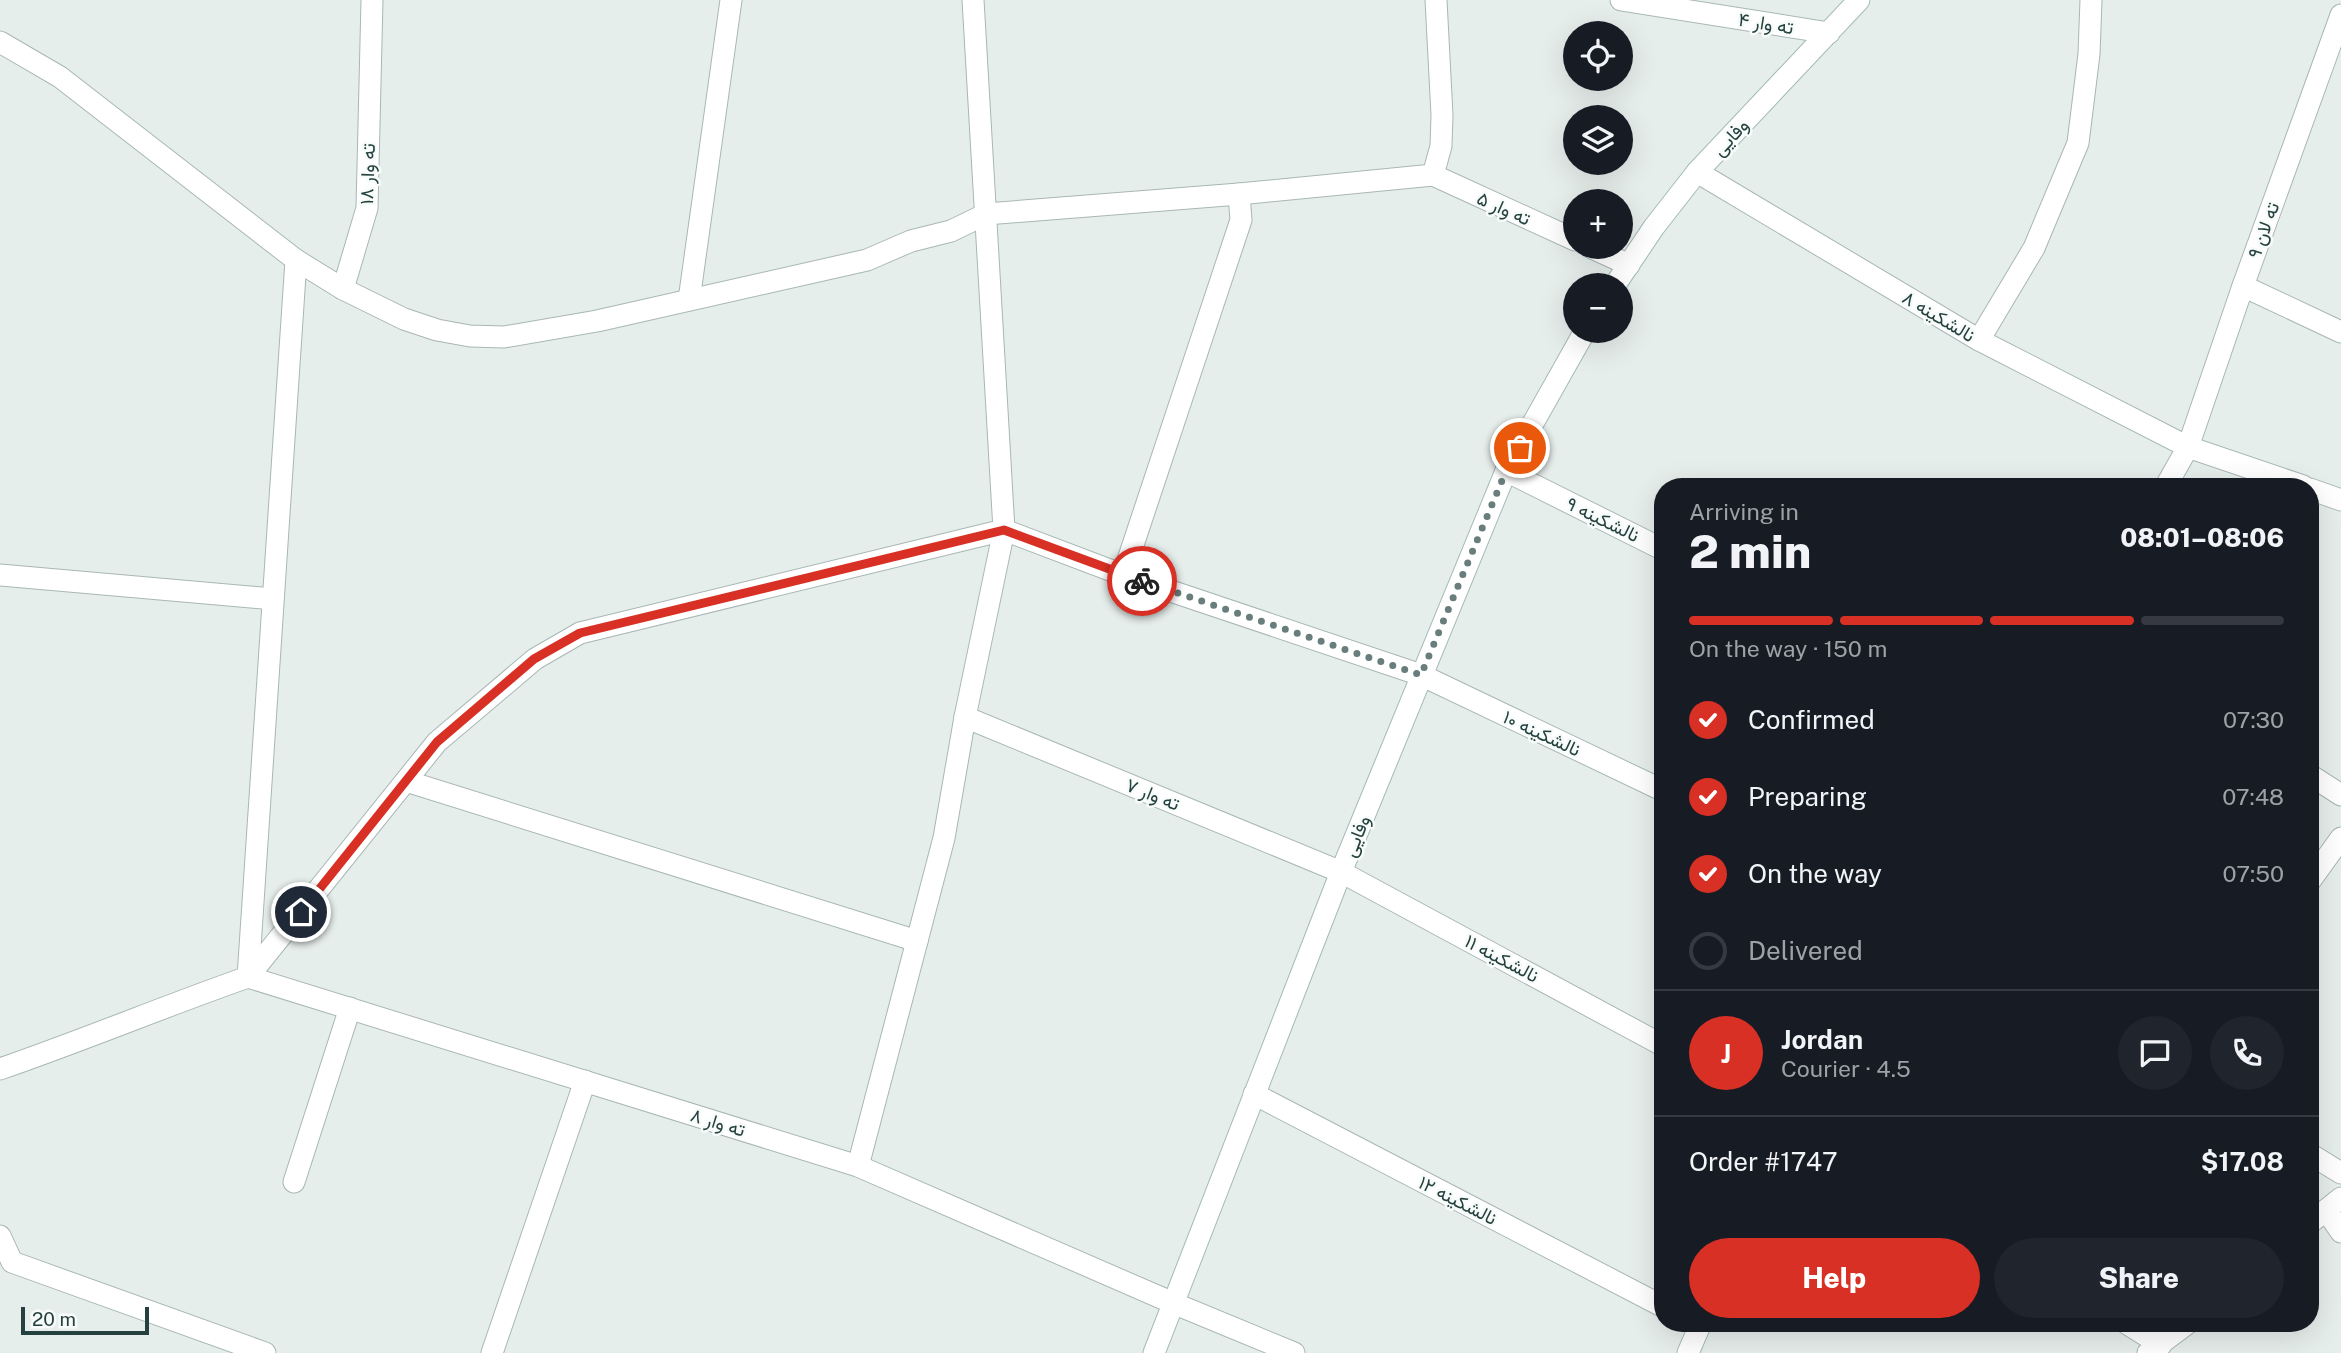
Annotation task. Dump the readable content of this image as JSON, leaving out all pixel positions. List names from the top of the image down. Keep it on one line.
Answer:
{"streets":{"street":["ته وار ۴","وفایی","ته وار ۱۸","ته وار ۵","ته لان ۹","نالشکینه ۸","نالشکینه ۹","نالشکینه ۱۰","ته وار ۷","نالشکینه ۱۱","ته وار ۸","نالشکینه ۱۲"]},"crossings":[["ته وار ۴","وفایی"],["وفایی","نالشکینه ۸"],["وفایی","نالشکینه ۹"],["وفایی","نالشکینه ۱۰"],["وفایی","ته وار ۷"],["وفایی","نالشکینه ۱۱"],["وفایی","ته وار ۸"],["وفایی","نالشکینه ۱۲"],["ته لان ۹","نالشکینه ۸"],["ته وار ۷","نالشکینه ۱۱"]],"scale_bar":"20 m","page":{"map_buttons":["+","−"],"heading":["2 min","Arriving in","08:01–08:06"],"panel":["Jordan","Courier · 4.5","Order #1747","$17.08"],"bar":"On the way · 150 m","list":[["Confirmed","07:30"],["Preparing","07:48"],["On the way","07:50"],"Delivered"],"round":"J","buttons":["Help","Share"],"scale":"20 m"}}
